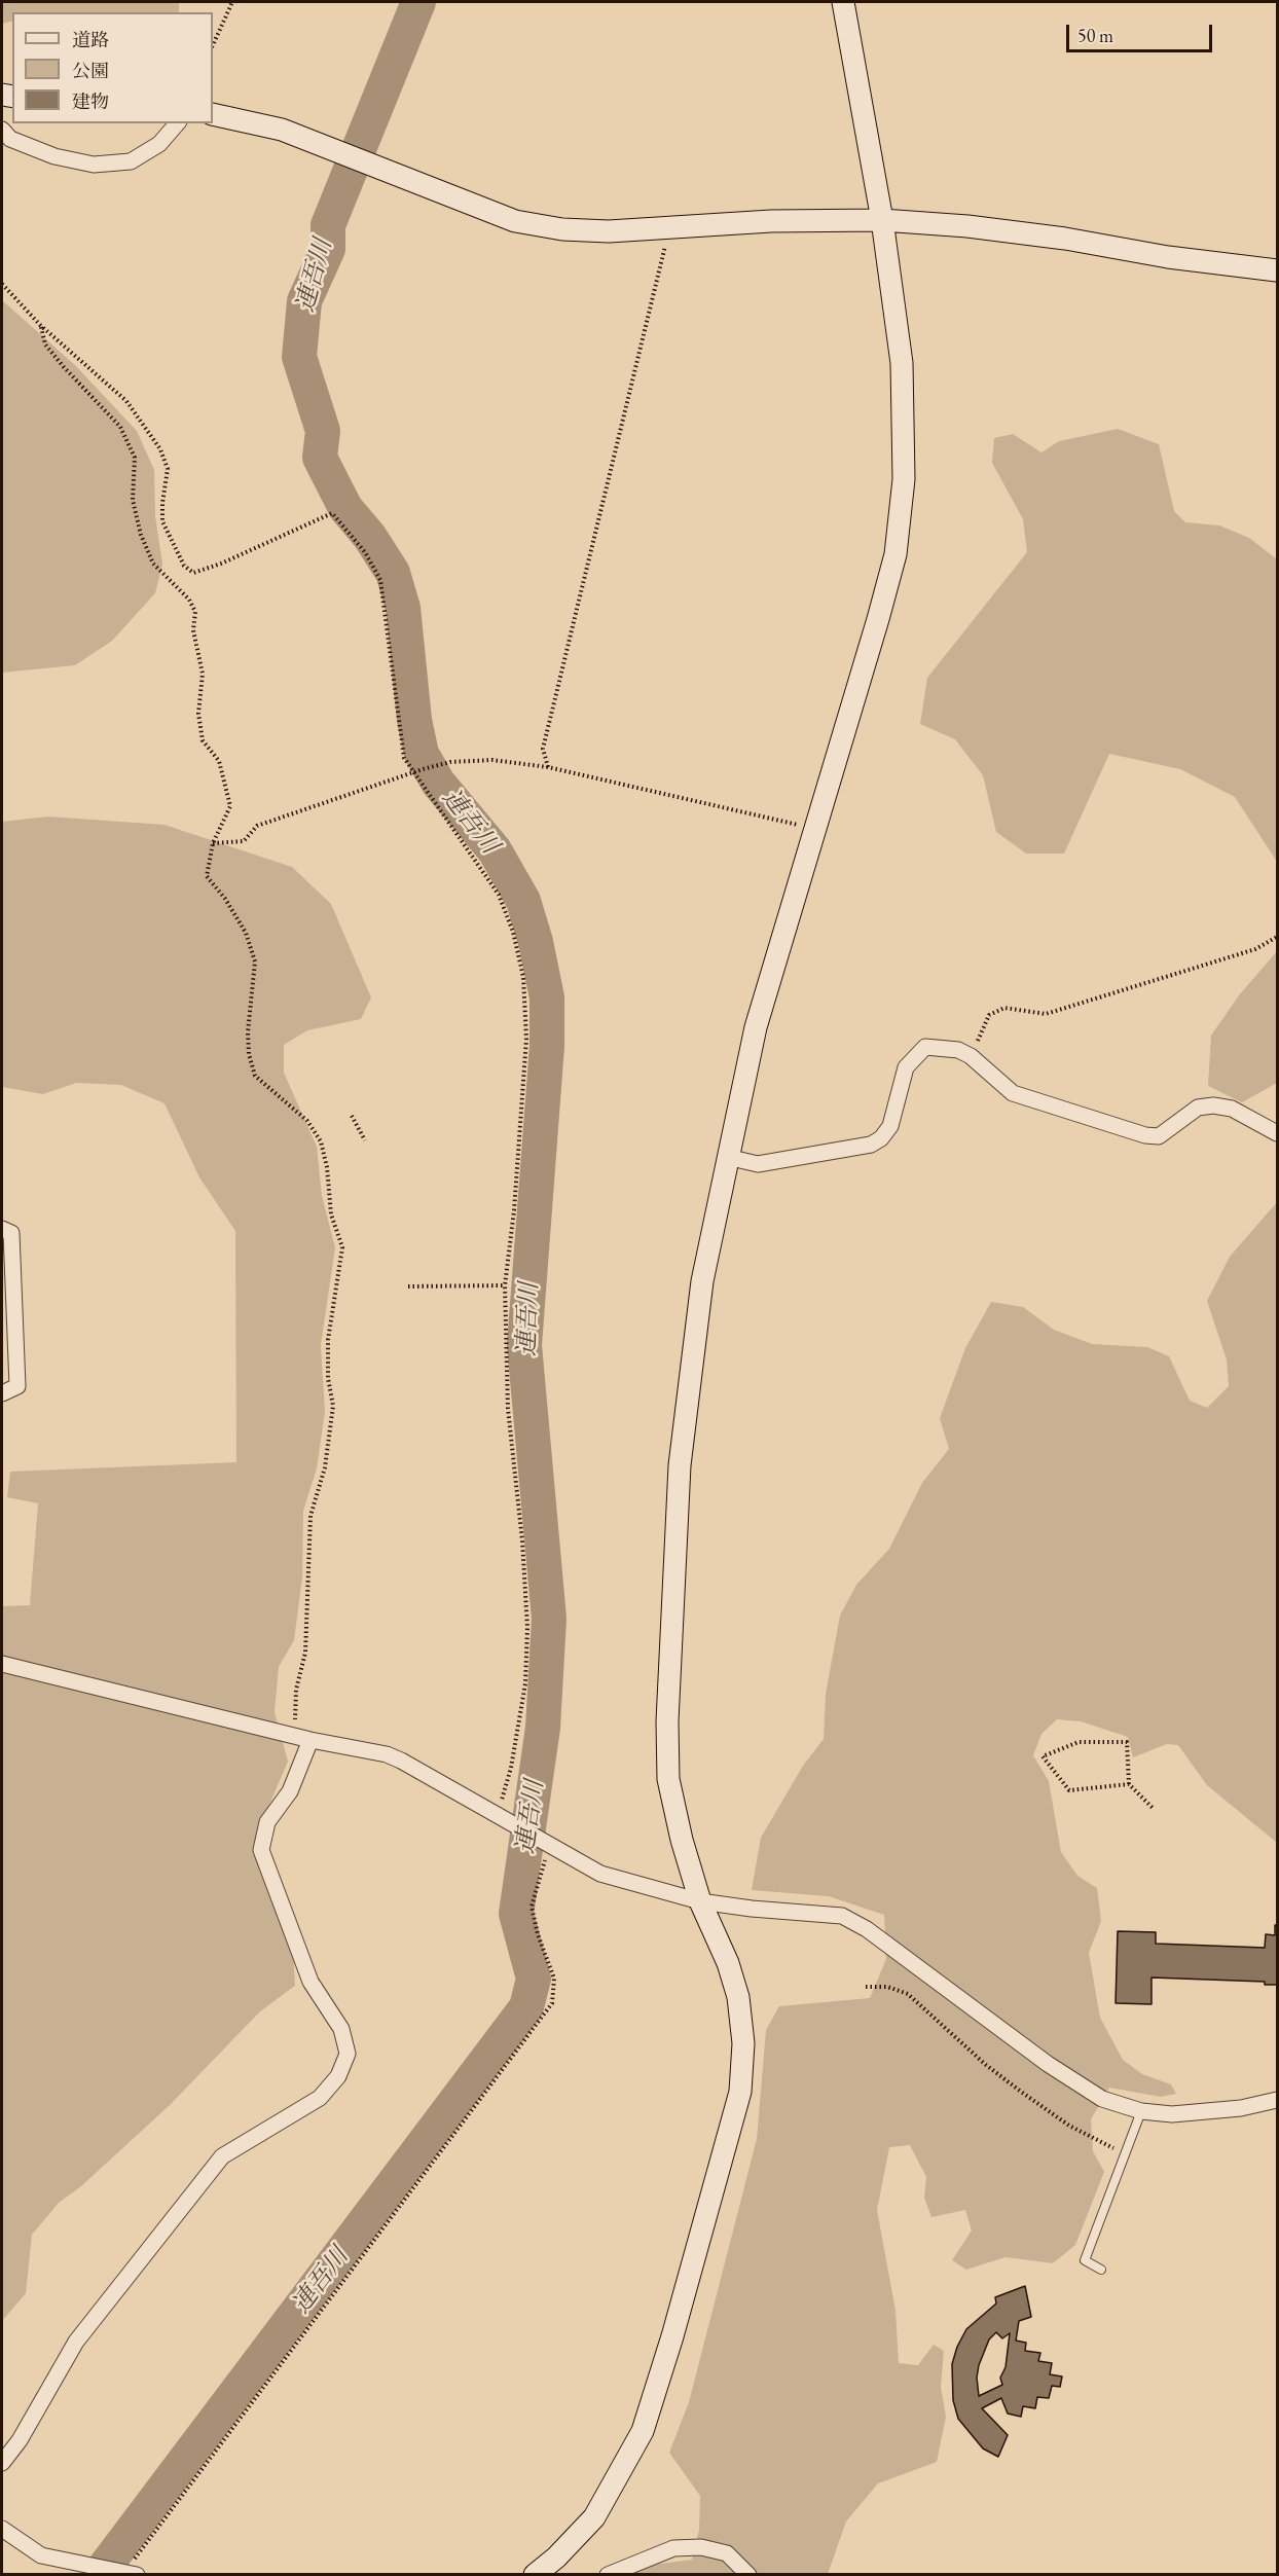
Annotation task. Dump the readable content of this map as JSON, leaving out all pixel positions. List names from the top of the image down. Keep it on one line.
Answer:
{"water":["連吾川"],"legend":["道路","公園","建物"],"scale_bar":"50 m"}
